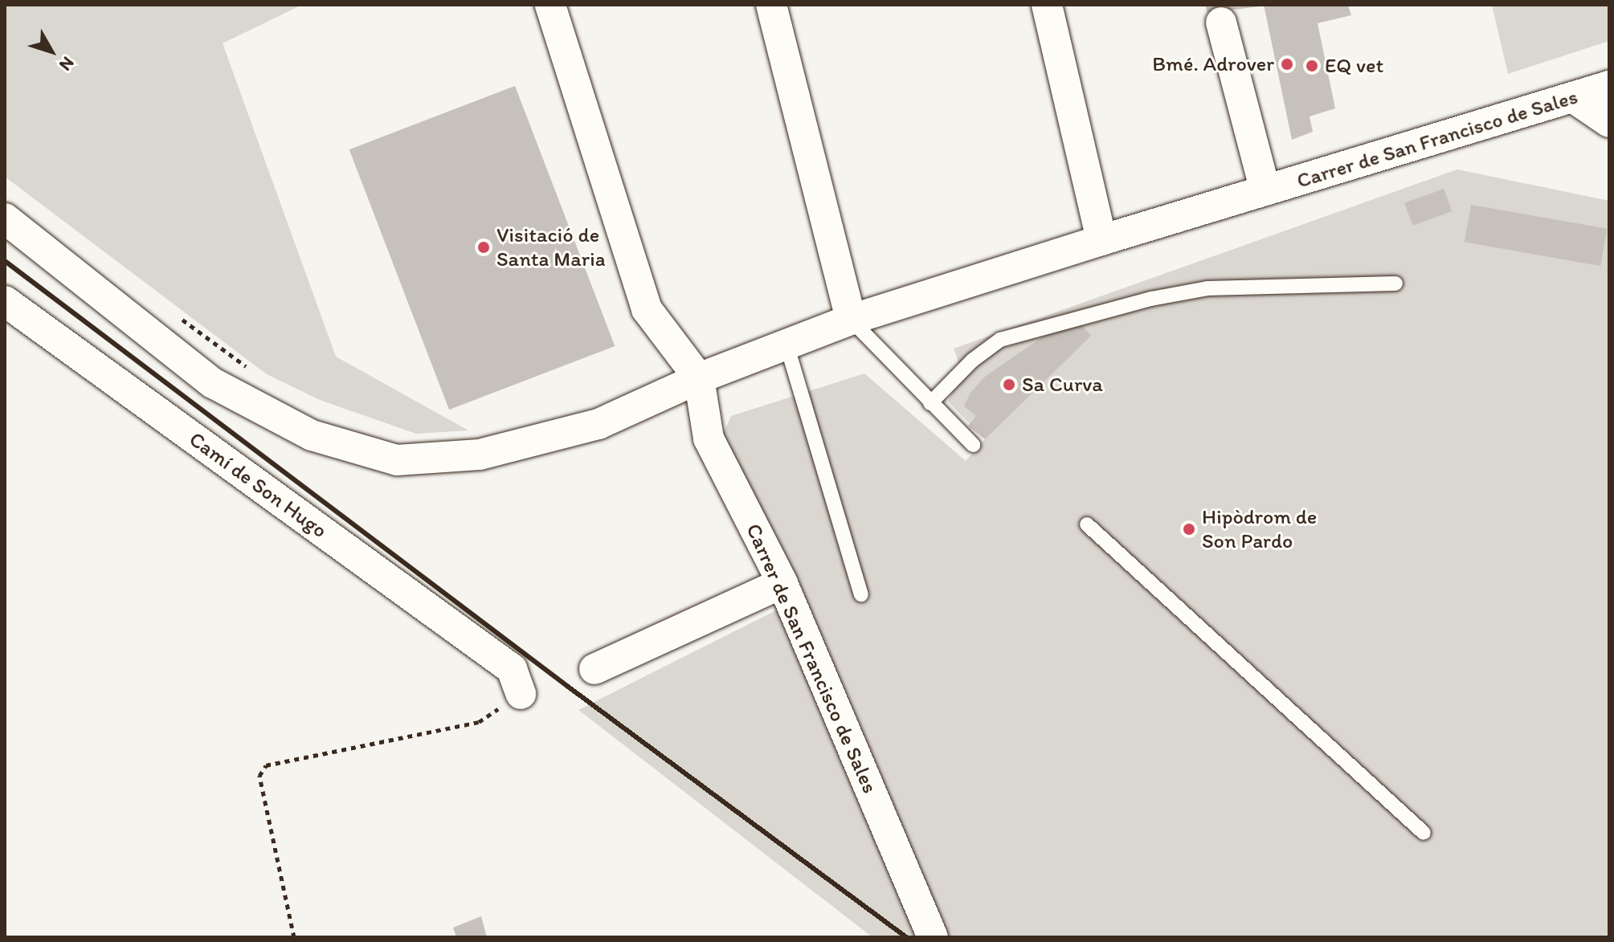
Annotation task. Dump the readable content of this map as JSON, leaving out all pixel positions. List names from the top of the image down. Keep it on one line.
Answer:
{"streets":{"street":["Carrer de San Francisco de Sales","Camí de Son Hugo"]},"places":["Bmé. Adrover","EQ vet","Visitació de Santa Maria","Sa Curva","Hipòdrom de Son Pardo"],"north":"bottom right"}
